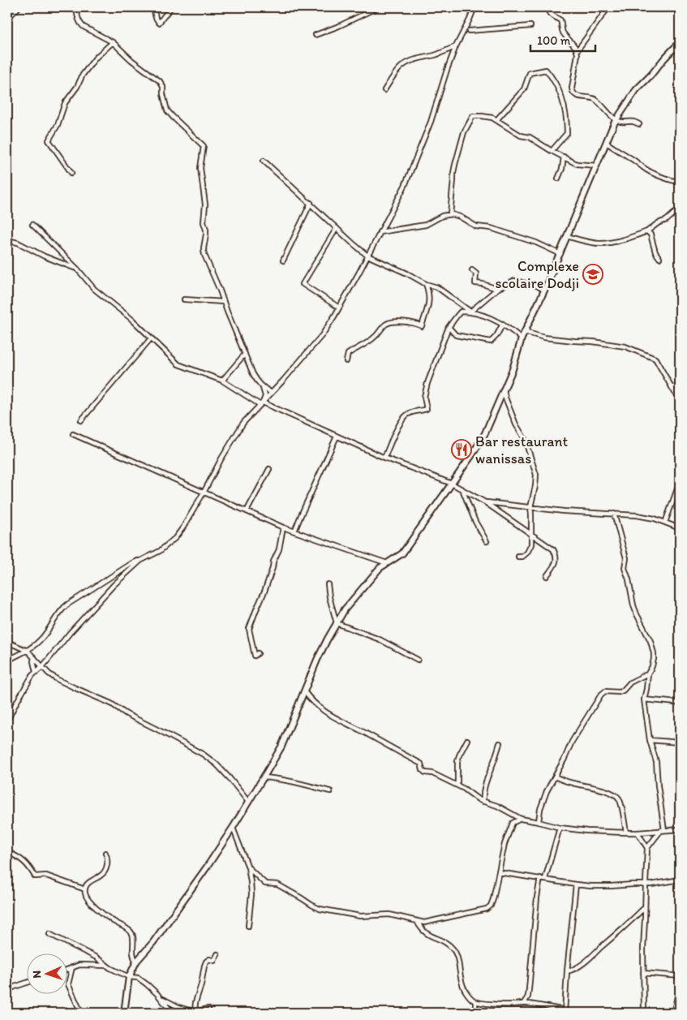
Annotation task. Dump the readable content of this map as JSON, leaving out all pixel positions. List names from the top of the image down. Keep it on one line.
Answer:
{"places":{"school or university":["Complexe scolaire Dodji"],"restaurant":["Bar restaurant wanissas"]},"scale_bar":"100 m","north":"left"}
